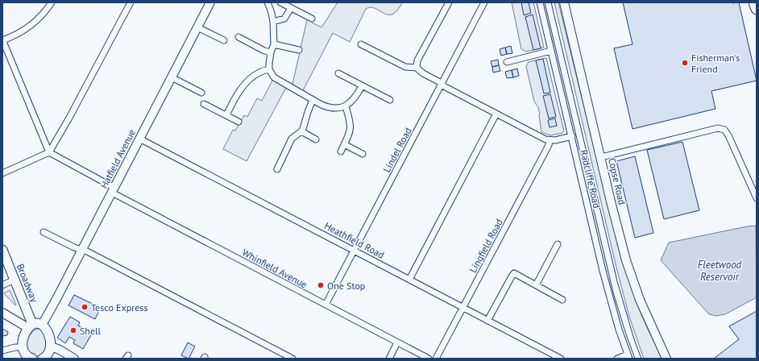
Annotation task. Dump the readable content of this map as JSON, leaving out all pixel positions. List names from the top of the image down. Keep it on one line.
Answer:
{"streets":{"main road":["Broadway"],"street":["Lindel Road","Hatfield Avenue","Radcliffe Road","Copse Road","Heathfield Road","Lingfield Road","Whinfield Avenue"]},"crossings":[["Lindel Road","Heathfield Road"],["Lindel Road","Whinfield Avenue"],["Hatfield Avenue","Heathfield Road"],["Hatfield Avenue","Whinfield Avenue"],["Heathfield Road","Lingfield Road"]],"water":["Fleetwood Reservoir"],"places":["Fisherman's Friend","One Stop","Tesco Express","Shell"]}
